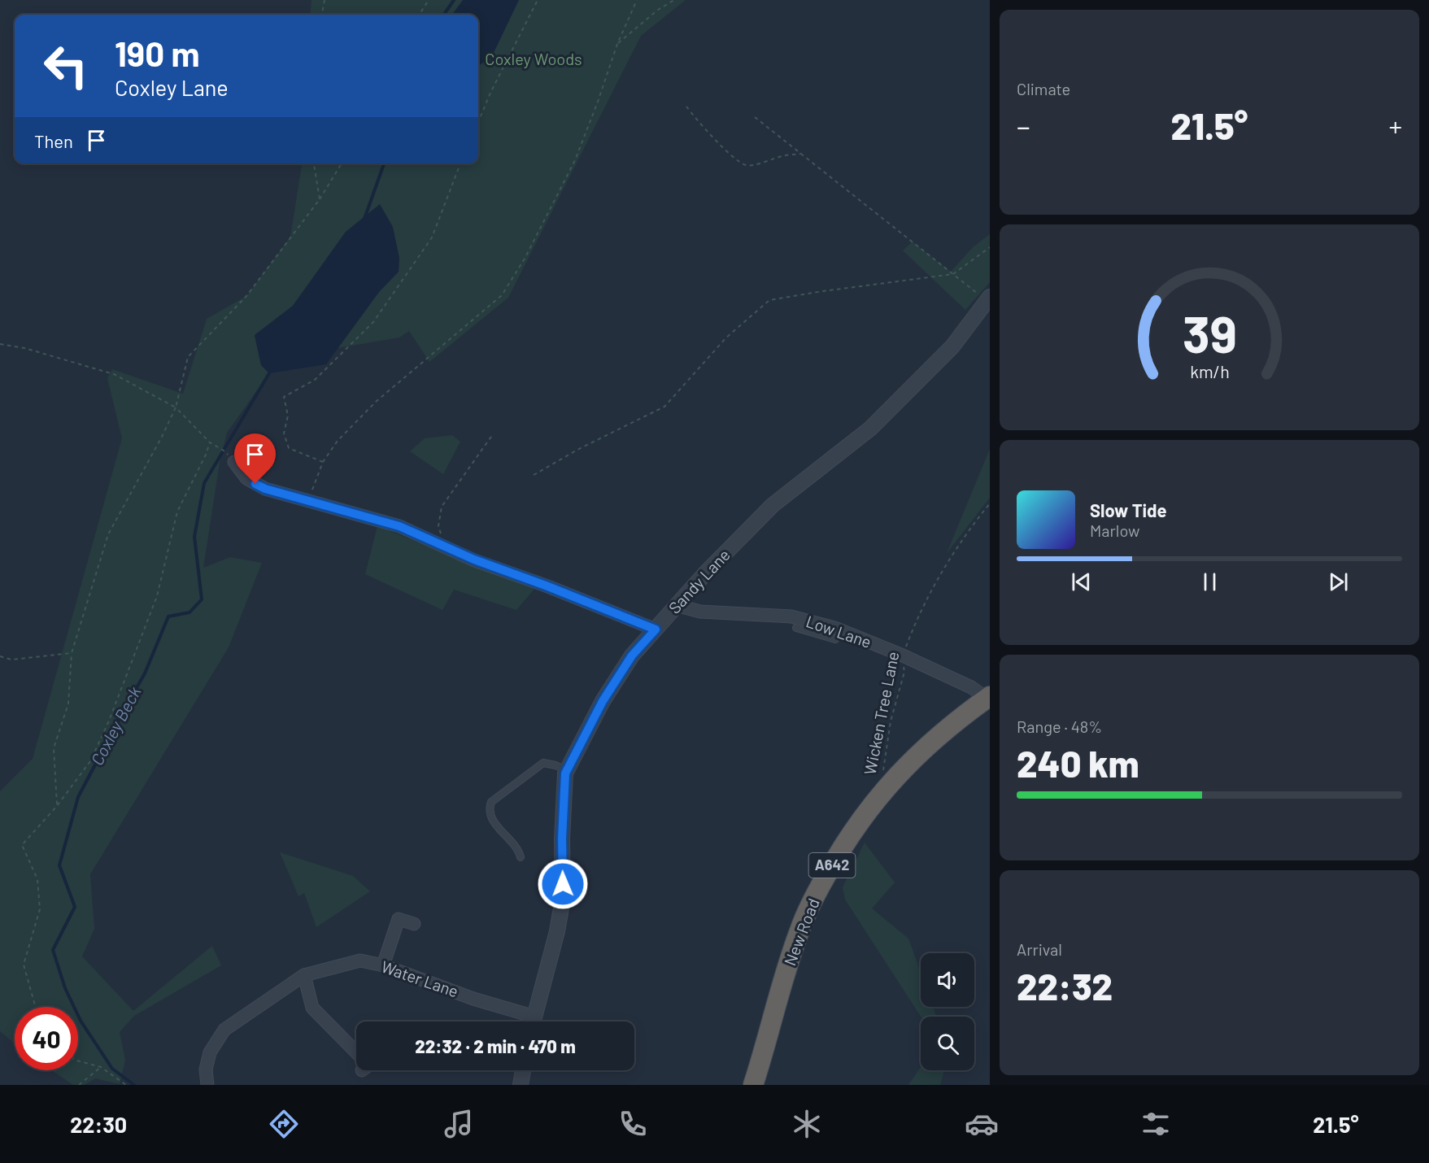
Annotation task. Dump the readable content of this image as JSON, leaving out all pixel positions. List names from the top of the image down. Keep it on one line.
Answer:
{"streets":{"highway":["A642","New Road"],"street":["Sandy Lane","Low Lane","Water Lane"],"path":["Wicken Tree Lane"]},"crossings":[["Sandy Lane","Low Lane"],["Low Lane","Wicken Tree Lane"],["Low Lane","New Road"]],"water":["Coxley Beck"],"parks":["Coxley Woods"],"page":{"tile":["Climate",["Range · 48%","240 km"],["Arrival","22:32"]],"turn":["190 m","Coxley Lane"],"heat":["−","21.5°","+"],"then":"Then","song":["Slow Tide","Marlow"],"limit":"40","trip":"22:32 · 2 min · 470 m","tabs":["22:30","21.5°"],"gauge":["39","km/h"]}}
